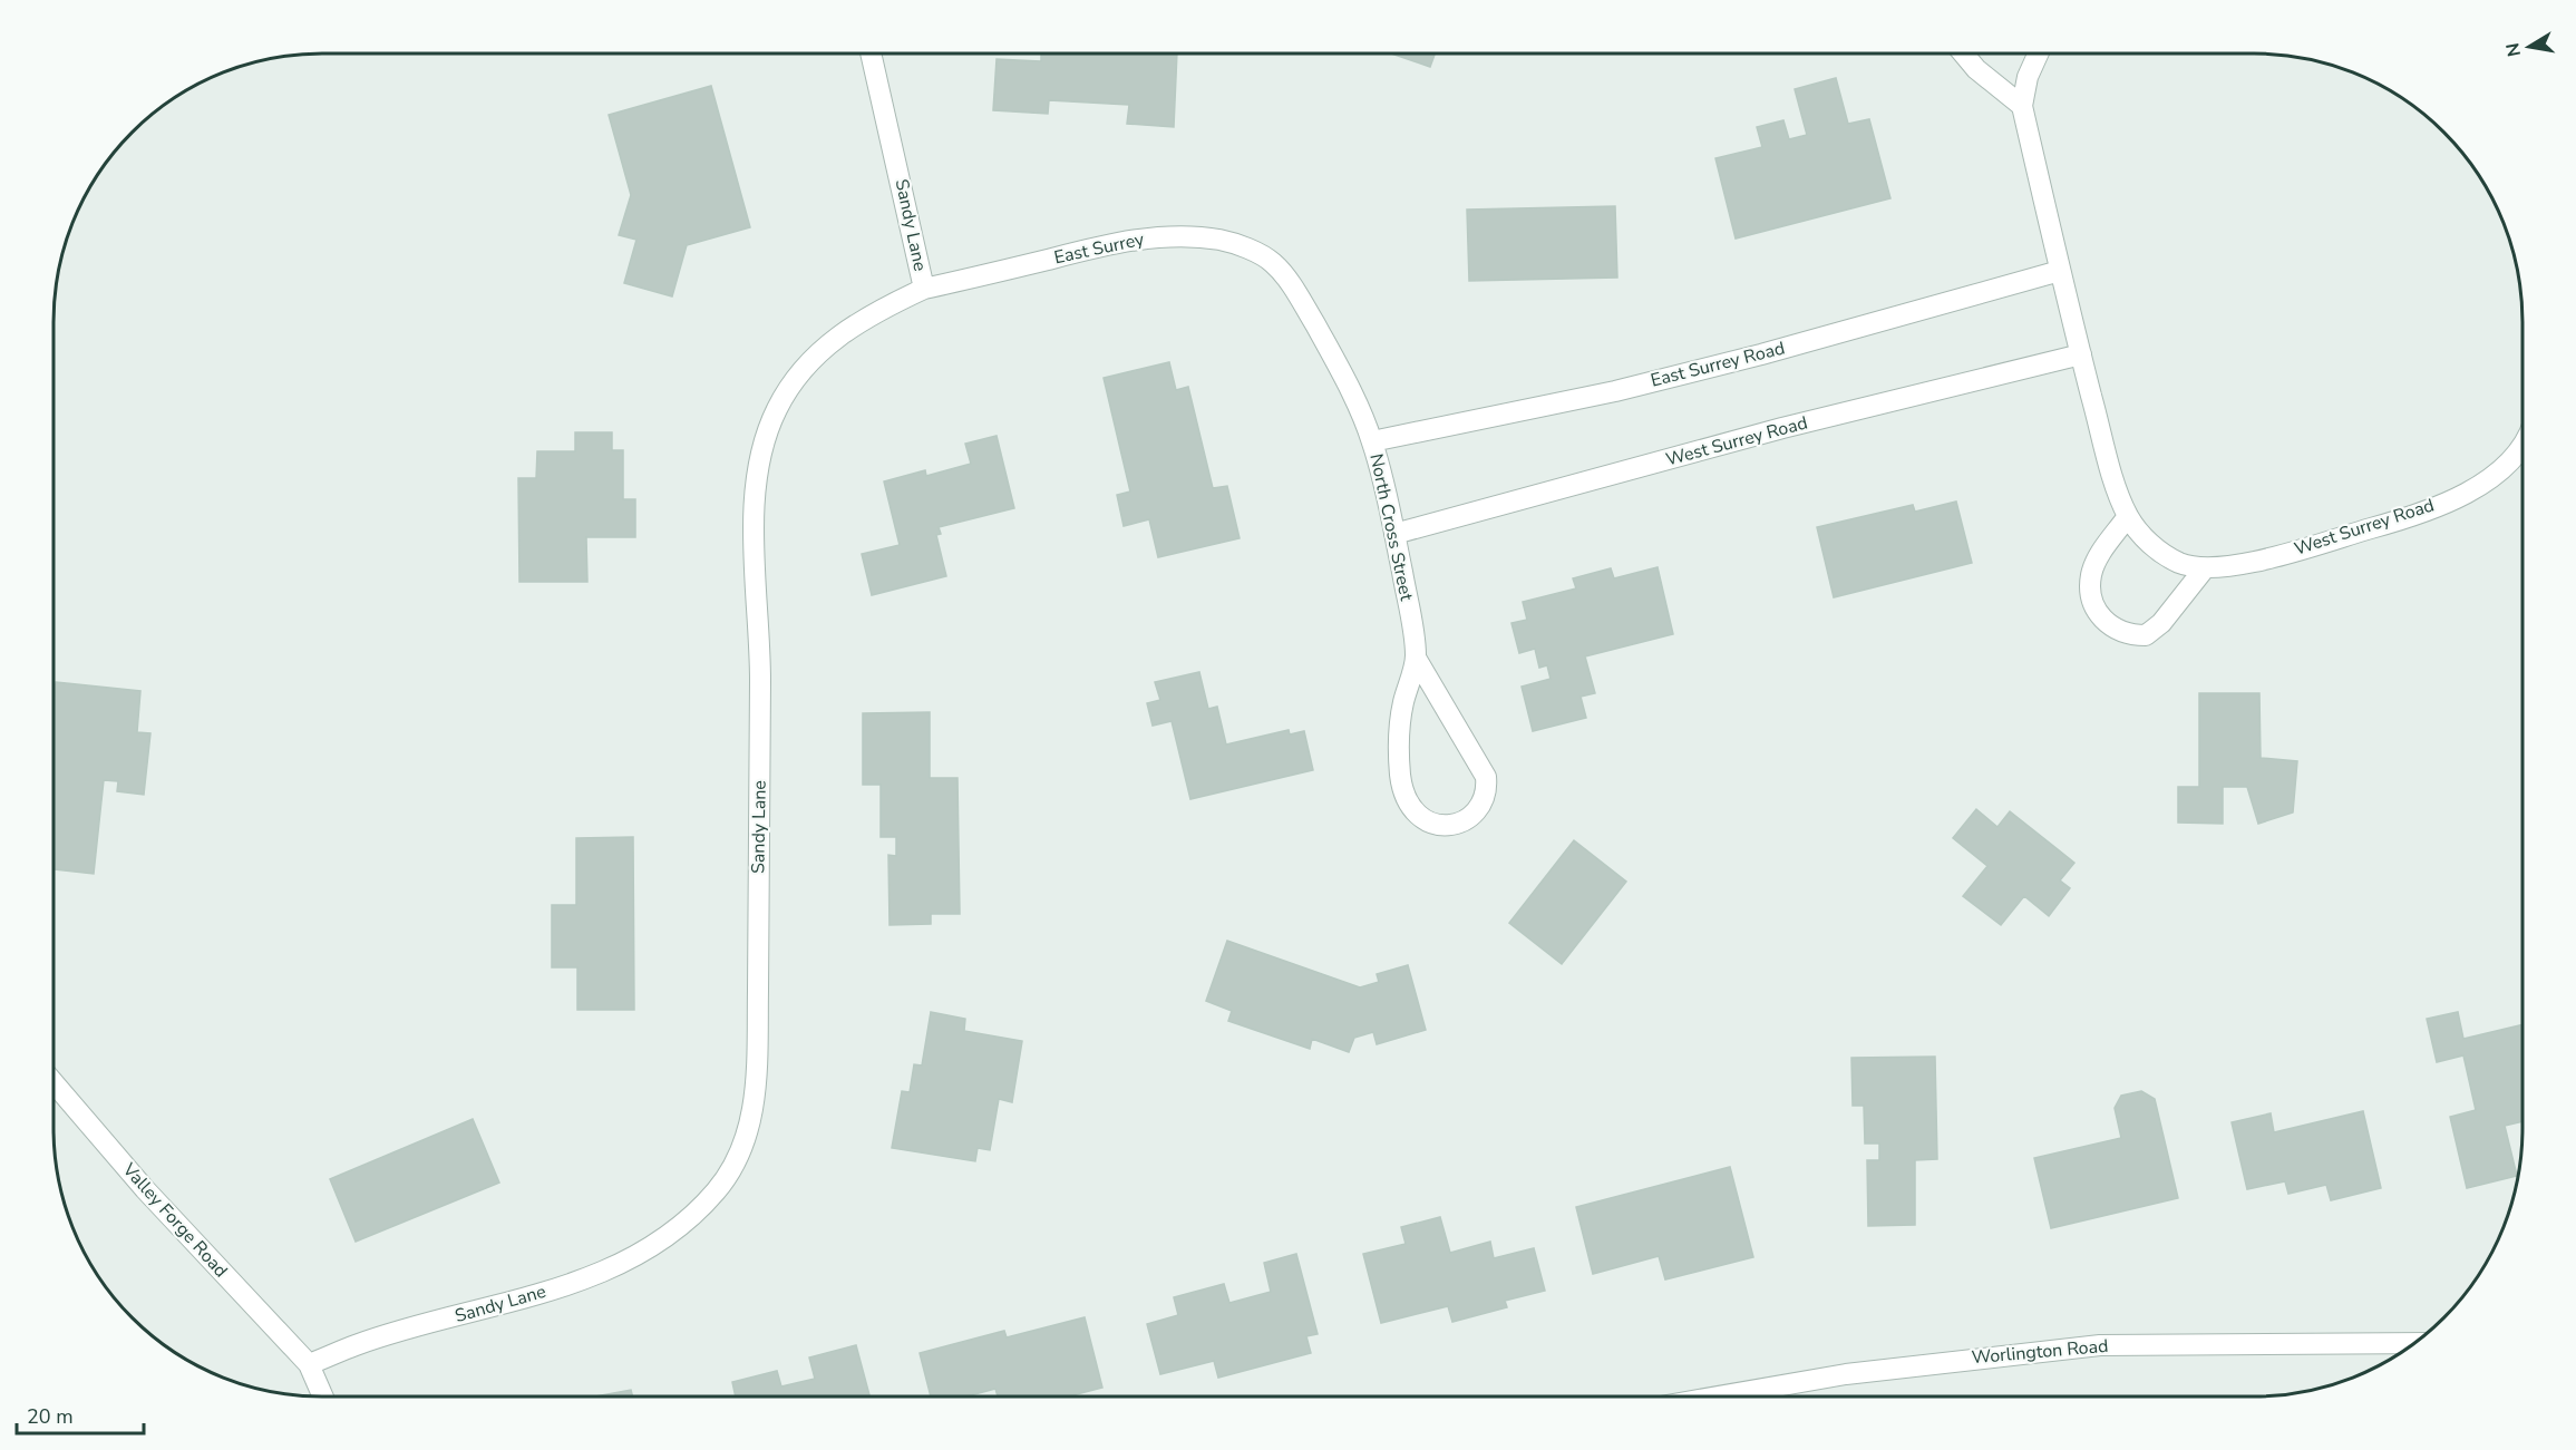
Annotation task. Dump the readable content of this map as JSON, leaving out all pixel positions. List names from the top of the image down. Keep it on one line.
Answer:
{"streets":{"street":["Sandy Lane","East Surrey","East Surrey Road","West Surrey Road","North Cross Street","Valley Forge Road","Worlington Road"]},"crossings":[["Sandy Lane","East Surrey"],["Sandy Lane","Valley Forge Road"],["East Surrey","North Cross Street"],["East Surrey Road","West Surrey Road"],["East Surrey Road","North Cross Street"],["West Surrey Road","North Cross Street"]],"scale_bar":"20 m","north":"left"}
